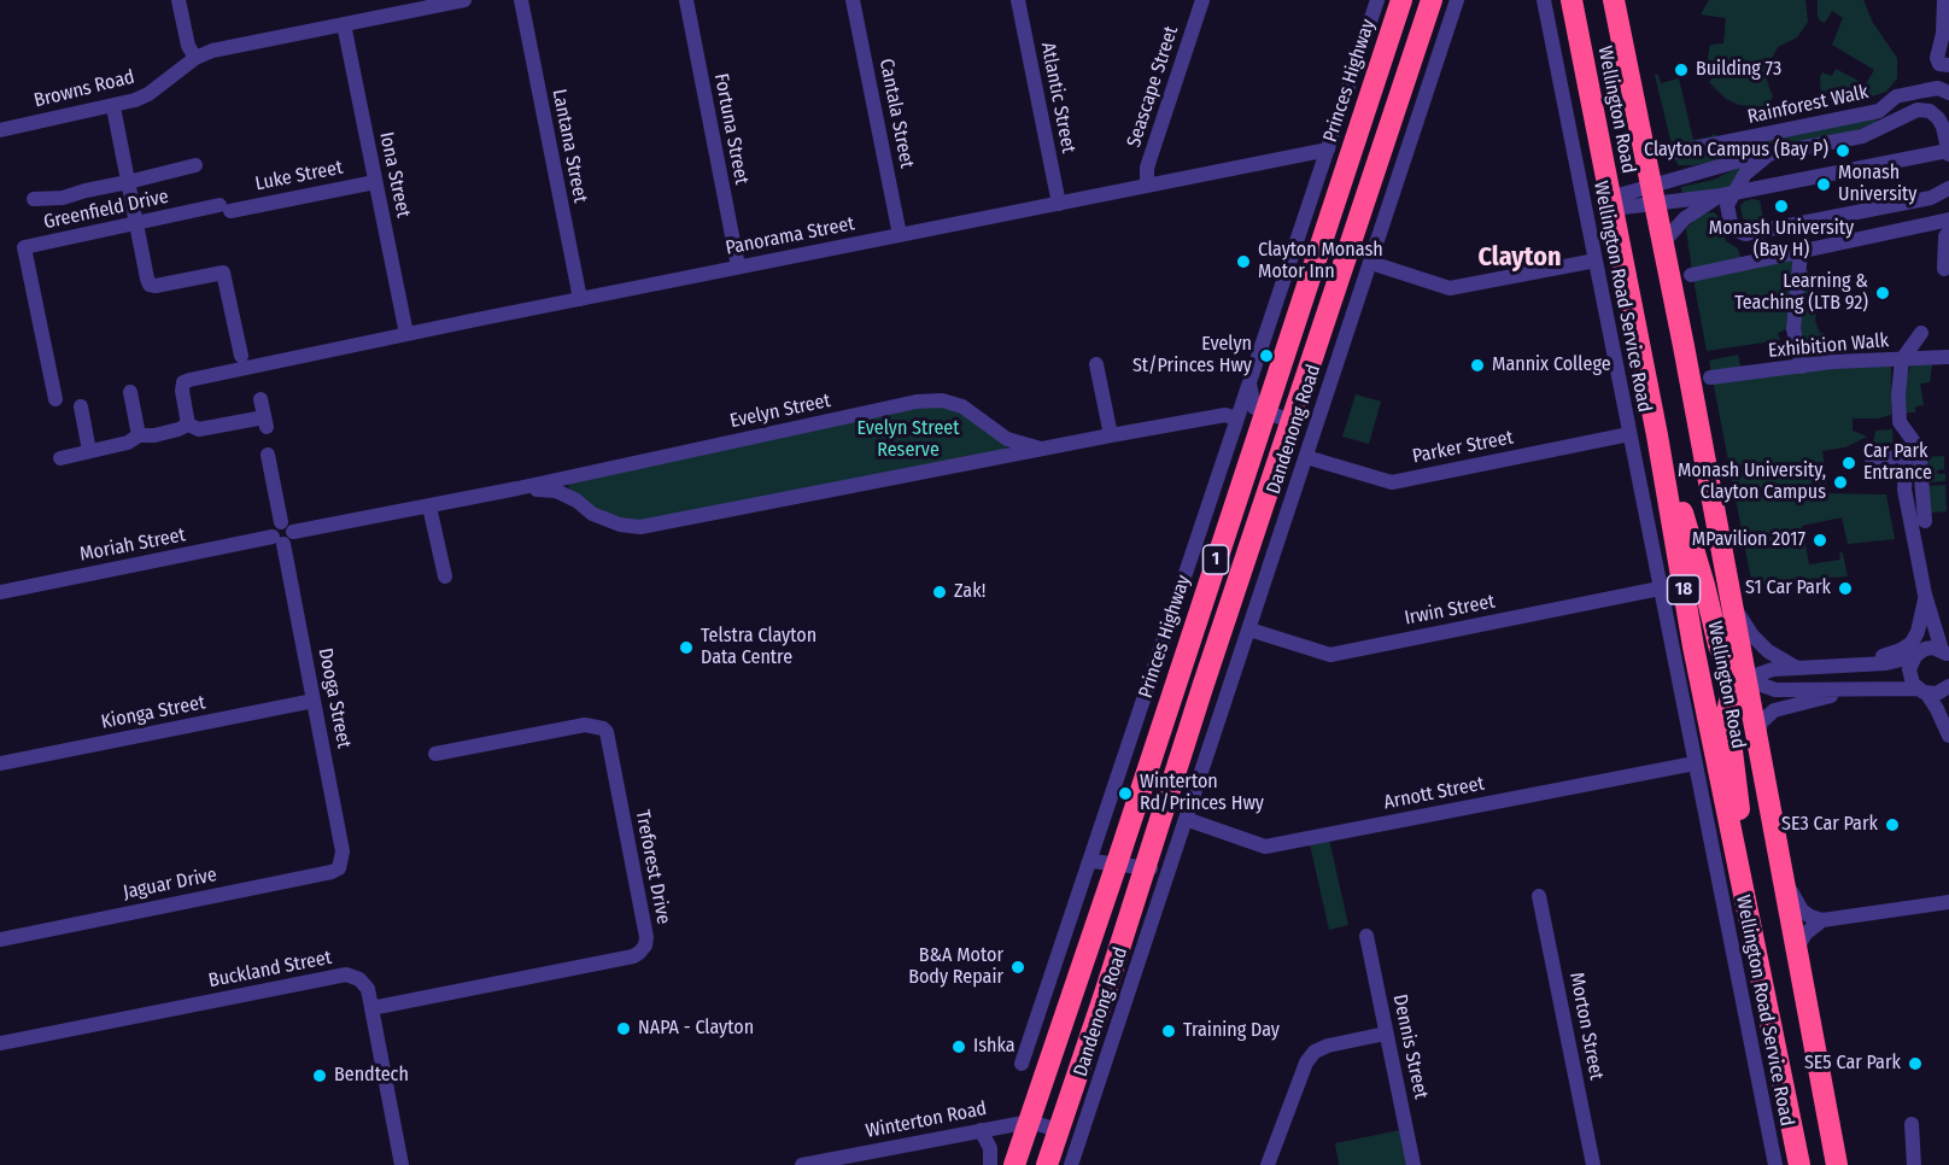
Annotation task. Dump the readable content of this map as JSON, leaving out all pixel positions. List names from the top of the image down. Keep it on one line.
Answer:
{"streets":{"highway":["Princes Highway","Wellington Road","1","18"],"street":["Seascape Street","Browns Road","Atlantic Street","Rainforest Walk","Cantala Street","Fortuna Street","Lantana Street","Iona Street","Luke Street","Greenfield Drive","Panorama Street","Wellington Road Service Road","Exhibition Walk","Evelyn Street","Dandenong Road","Parker Street","Moriah Street","Irwin Street","Dooga Street","Kionga Street","Arnott Street","Treforest Drive","Jaguar Drive","Buckland Street","Morton Street","Dennis Street","Winterton Road"]},"crossings":[["Princes Highway","Dandenong Road"],["Princes Highway","Winterton Road"],["Seascape Street","Panorama Street"],["Browns Road","Iona Street"],["Atlantic Street","Panorama Street"],["Wellington Road","Wellington Road Service Road"],["Cantala Street","Panorama Street"],["Fortuna Street","Panorama Street"],["Lantana Street","Panorama Street"],["Iona Street","Luke Street"],["Iona Street","Panorama Street"],["Luke Street","Greenfield Drive"],["Wellington Road Service Road","Parker Street"],["Wellington Road Service Road","Irwin Street"],["Wellington Road Service Road","Arnott Street"],["Evelyn Street","Moriah Street"],["Evelyn Street","Dooga Street"],["Dandenong Road","Parker Street"],["Dandenong Road","1"],["Dandenong Road","Irwin Street"],["Dandenong Road","Arnott Street"],["Moriah Street","Dooga Street"],["1","Winterton Road"],["Dooga Street","Kionga Street"],["Dooga Street","Jaguar Drive"],["Treforest Drive","Buckland Street"]],"districts":["Clayton"],"parks":["Evelyn Street Reserve"],"places":["Building 73","Clayton Campus (Bay P)","Monash University","Monash University (Bay H)","Clayton Monash Motor Inn","Learning & Teaching (LTB 92)","Evelyn St/Princes Hwy","Mannix College","Car Park Entrance","Monash University, Clayton Campus","MPavilion 2017","S1 Car Park","Zak!","Telstra Clayton Data Centre","Winterton Rd/Princes Hwy","SE3 Car Park","B&A Motor Body Repair","NAPA - Clayton","Training Day","Ishka","SE5 Car Park","Bendtech"]}
